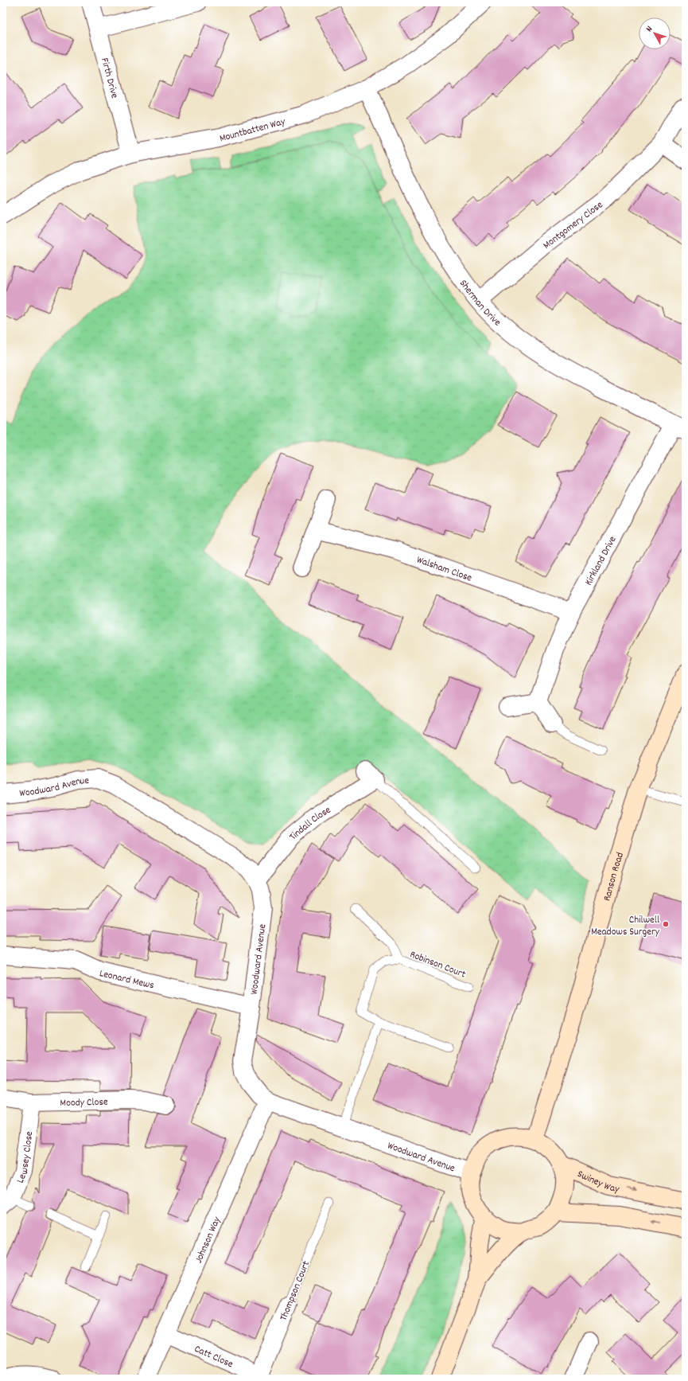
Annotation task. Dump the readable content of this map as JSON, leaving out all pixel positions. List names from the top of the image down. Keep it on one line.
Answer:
{"streets":{"street":["Firth Drive","Mountbatten Way","Montgomery Close","Sherman Drive","Kirkland Drive","Walsham Close","Woodward Avenue","Tindall Close","Ranson Road","Leonard Mews","Moody Close","Lewsey Close","Swiney Way","Johnson Way","Thompson Court","Catt Close"],"lane":["Robinson Court"]},"crossings":[["Firth Drive","Mountbatten Way"],["Mountbatten Way","Sherman Drive"],["Montgomery Close","Sherman Drive"],["Sherman Drive","Kirkland Drive"],["Kirkland Drive","Walsham Close"],["Woodward Avenue","Tindall Close"],["Woodward Avenue","Ranson Road"],["Woodward Avenue","Leonard Mews"],["Woodward Avenue","Swiney Way"],["Woodward Avenue","Johnson Way"],["Ranson Road","Swiney Way"],["Moody Close","Lewsey Close"],["Johnson Way","Catt Close"],["Thompson Court","Catt Close"]],"places":["Chilwell Meadows Surgery"],"north":"top left"}
